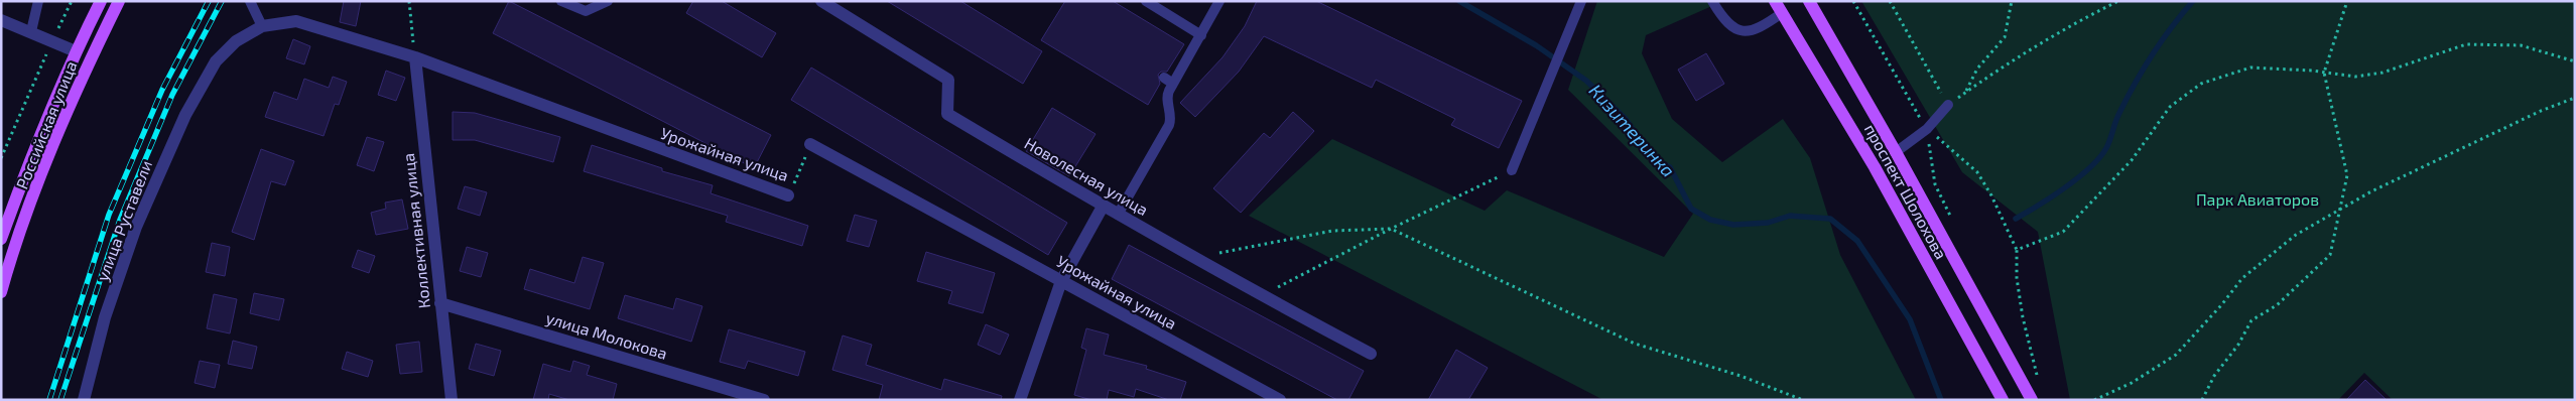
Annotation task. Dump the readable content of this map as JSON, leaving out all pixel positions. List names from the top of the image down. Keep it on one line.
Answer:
{"streets":{"main road":["Российская улица","проспект Шолохова"],"street":["Урожайная улица","Новолесная улица","улица Руставели","Коллективная улица","улица Молокова"]},"crossings":[["Урожайная улица","улица Руставели"],["Урожайная улица","Коллективная улица"],["Коллективная улица","улица Молокова"]],"water":["Кизитеринка"],"parks":["Парк Авиаторов"]}
